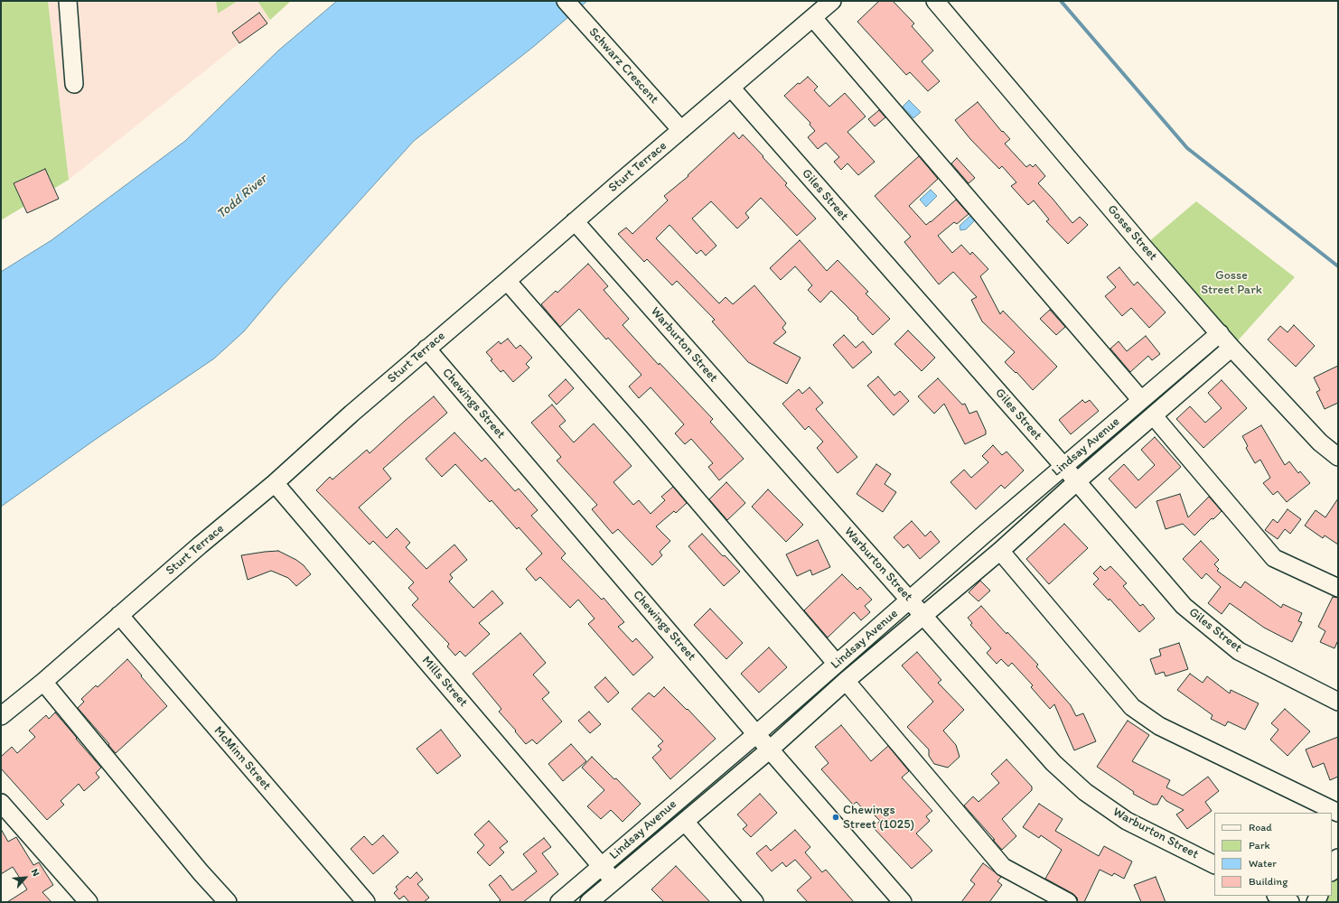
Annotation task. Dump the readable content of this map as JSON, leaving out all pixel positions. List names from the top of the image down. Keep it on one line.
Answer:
{"streets":{"street":["Schwarz Crescent","Sturt Terrace","Giles Street","Gosse Street","Warburton Street","Chewings Street","Lindsay Avenue","Mills Street","McMinn Street"]},"crossings":[["Schwarz Crescent","Sturt Terrace"],["Sturt Terrace","Giles Street"],["Sturt Terrace","Warburton Street"],["Sturt Terrace","Chewings Street"],["Sturt Terrace","Mills Street"],["Sturt Terrace","McMinn Street"],["Giles Street","Lindsay Avenue"],["Gosse Street","Lindsay Avenue"],["Warburton Street","Lindsay Avenue"],["Chewings Street","Lindsay Avenue"],["Lindsay Avenue","Mills Street"]],"water":["Todd River"],"parks":["Gosse Street Park"],"places":["Chewings Street (1025)"],"legend":["Road","Park","Water","Building"],"north":"top right"}
